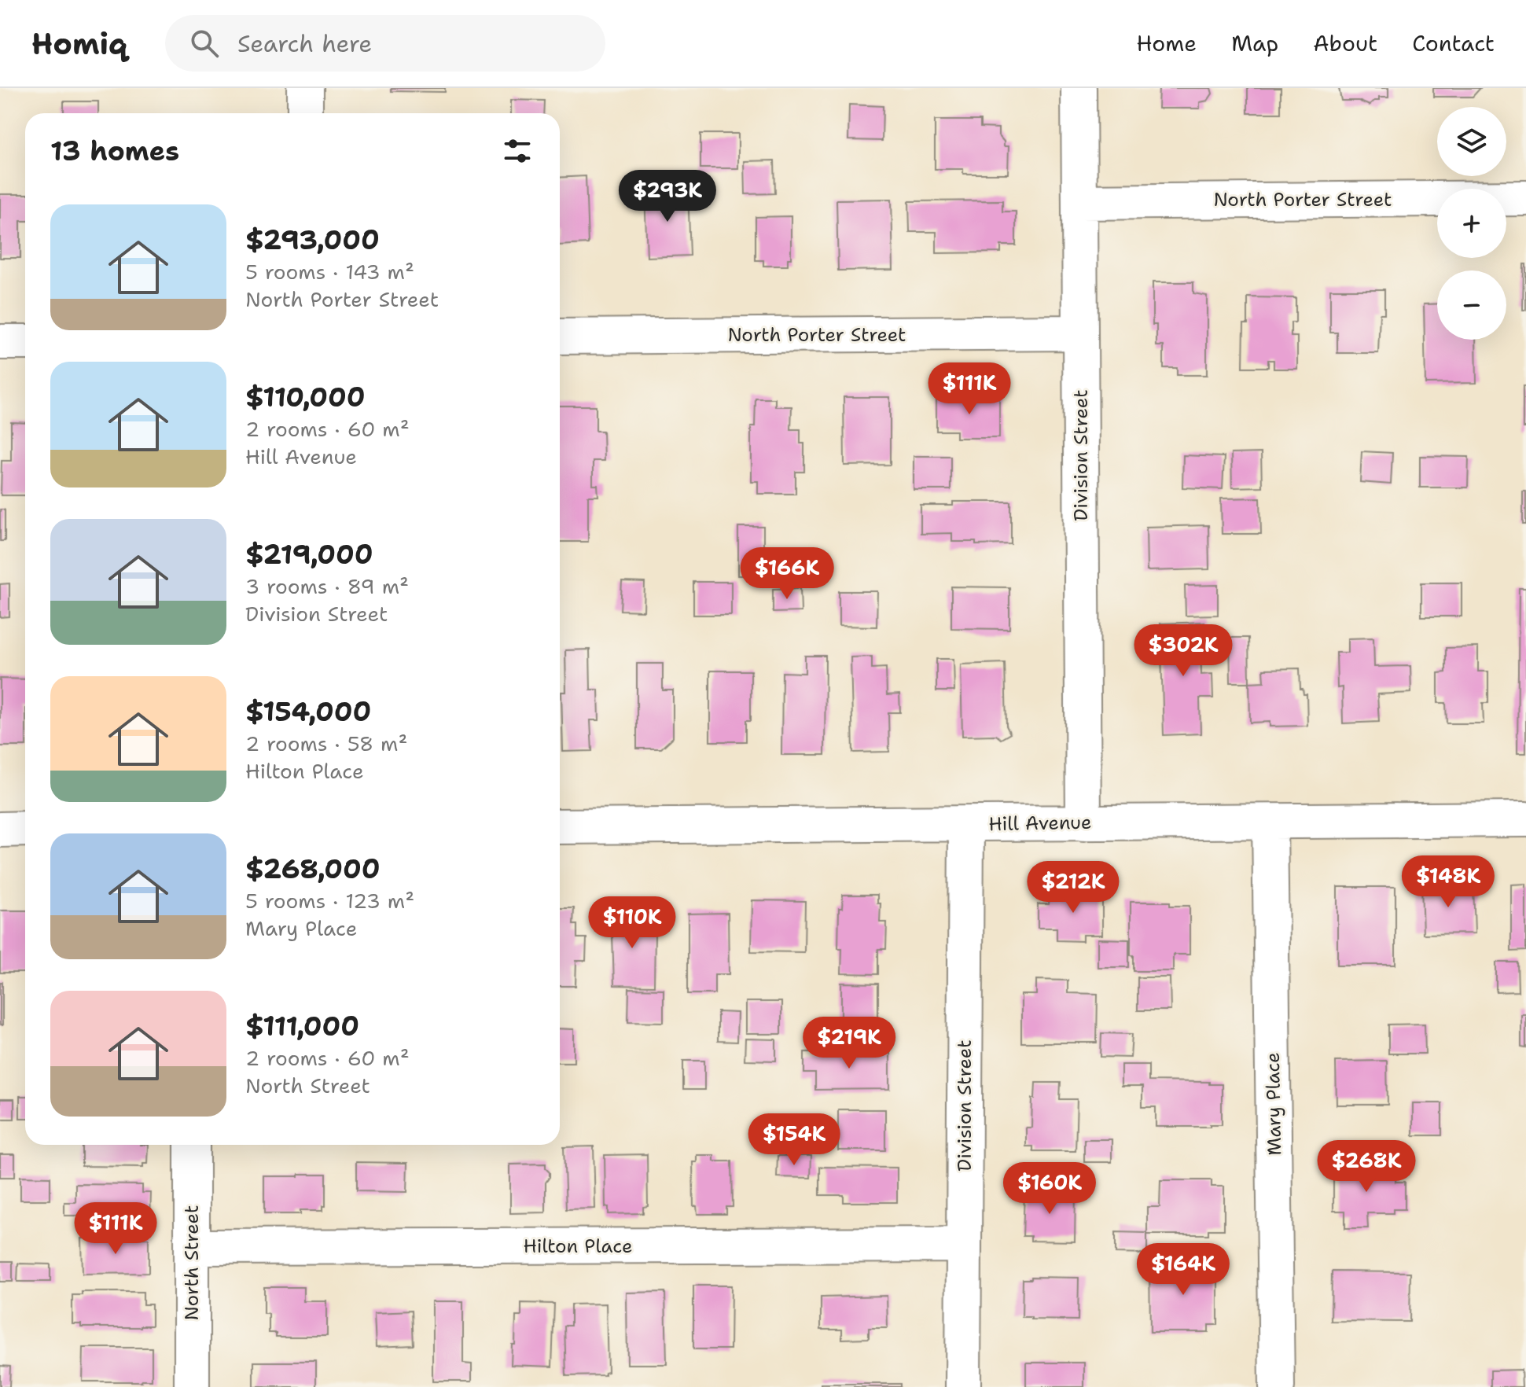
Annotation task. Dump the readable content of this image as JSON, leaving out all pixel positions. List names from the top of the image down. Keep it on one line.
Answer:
{"streets":{"street":["North Porter Street","Division Street","Hill Avenue","Mary Place","Hilton Place","North Street"]},"crossings":[["North Porter Street","Division Street"],["Division Street","Hill Avenue"],["Division Street","Hilton Place"],["Hill Avenue","Mary Place"],["Hilton Place","North Street"]],"page":{"header":"Homiq","search":"Search here","nav":["Home","Map","About","Contact"],"map_buttons":["+","−"],"heading":"13 homes","price":["$293K","$111K","$166K","$302K","$148K","$212K","$110K","$219K","$154K","$268K","$160K","$111K","$164K"],"list":[{"name":"$293,000","note":"5 rooms · 143 m² · North Porter Street"},{"name":"$110,000","note":"2 rooms · 60 m² · Hill Avenue"},{"name":"$219,000","note":"3 rooms · 89 m² · Division Street"},{"name":"$154,000","note":"2 rooms · 58 m² · Hilton Place"},{"name":"$268,000","note":"5 rooms · 123 m² · Mary Place"},{"name":"$111,000","note":"2 rooms · 60 m² · North Street"}]}}
